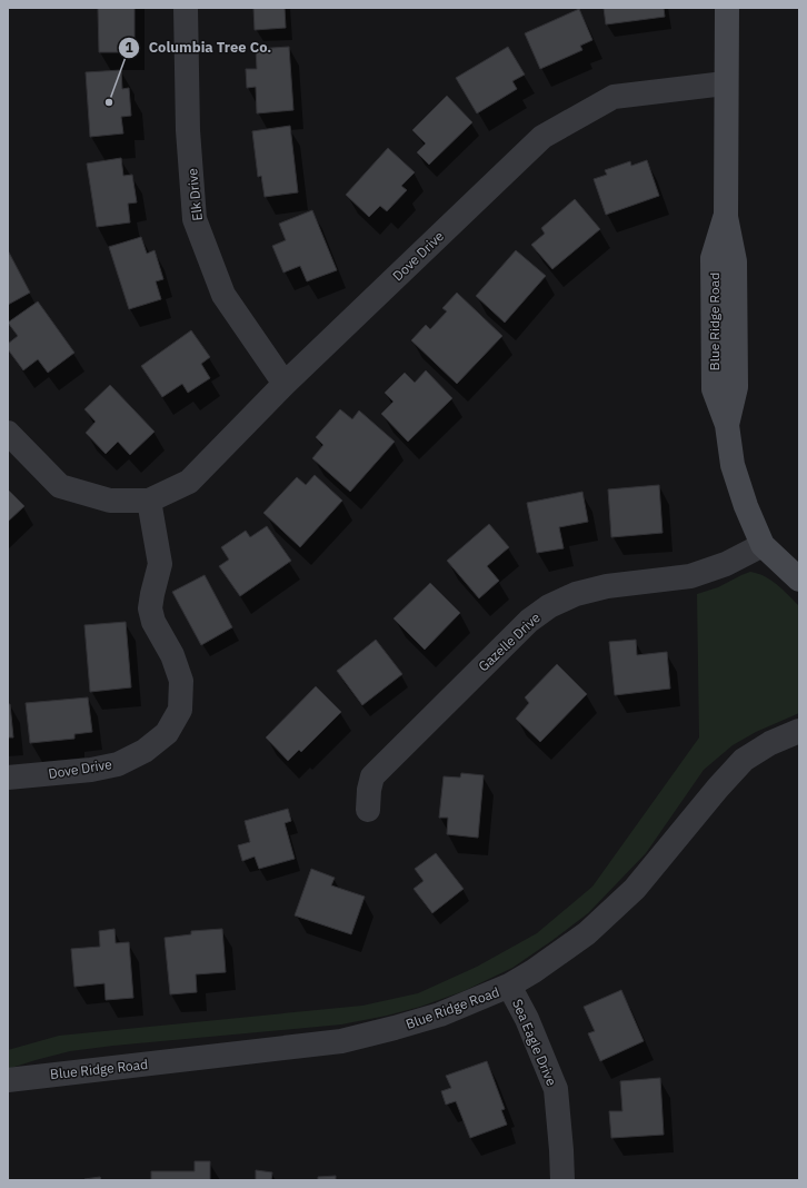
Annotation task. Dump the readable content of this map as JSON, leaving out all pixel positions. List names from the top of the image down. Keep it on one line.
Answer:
{"streets":{"street":["Elk Drive","Dove Drive","Blue Ridge Road","Gazelle Drive","Sea Eagle Drive"]},"crossings":[["Elk Drive","Dove Drive"],["Dove Drive","Blue Ridge Road"],["Blue Ridge Road","Gazelle Drive"],["Blue Ridge Road","Sea Eagle Drive"]],"places":["Columbia Tree Co."]}
